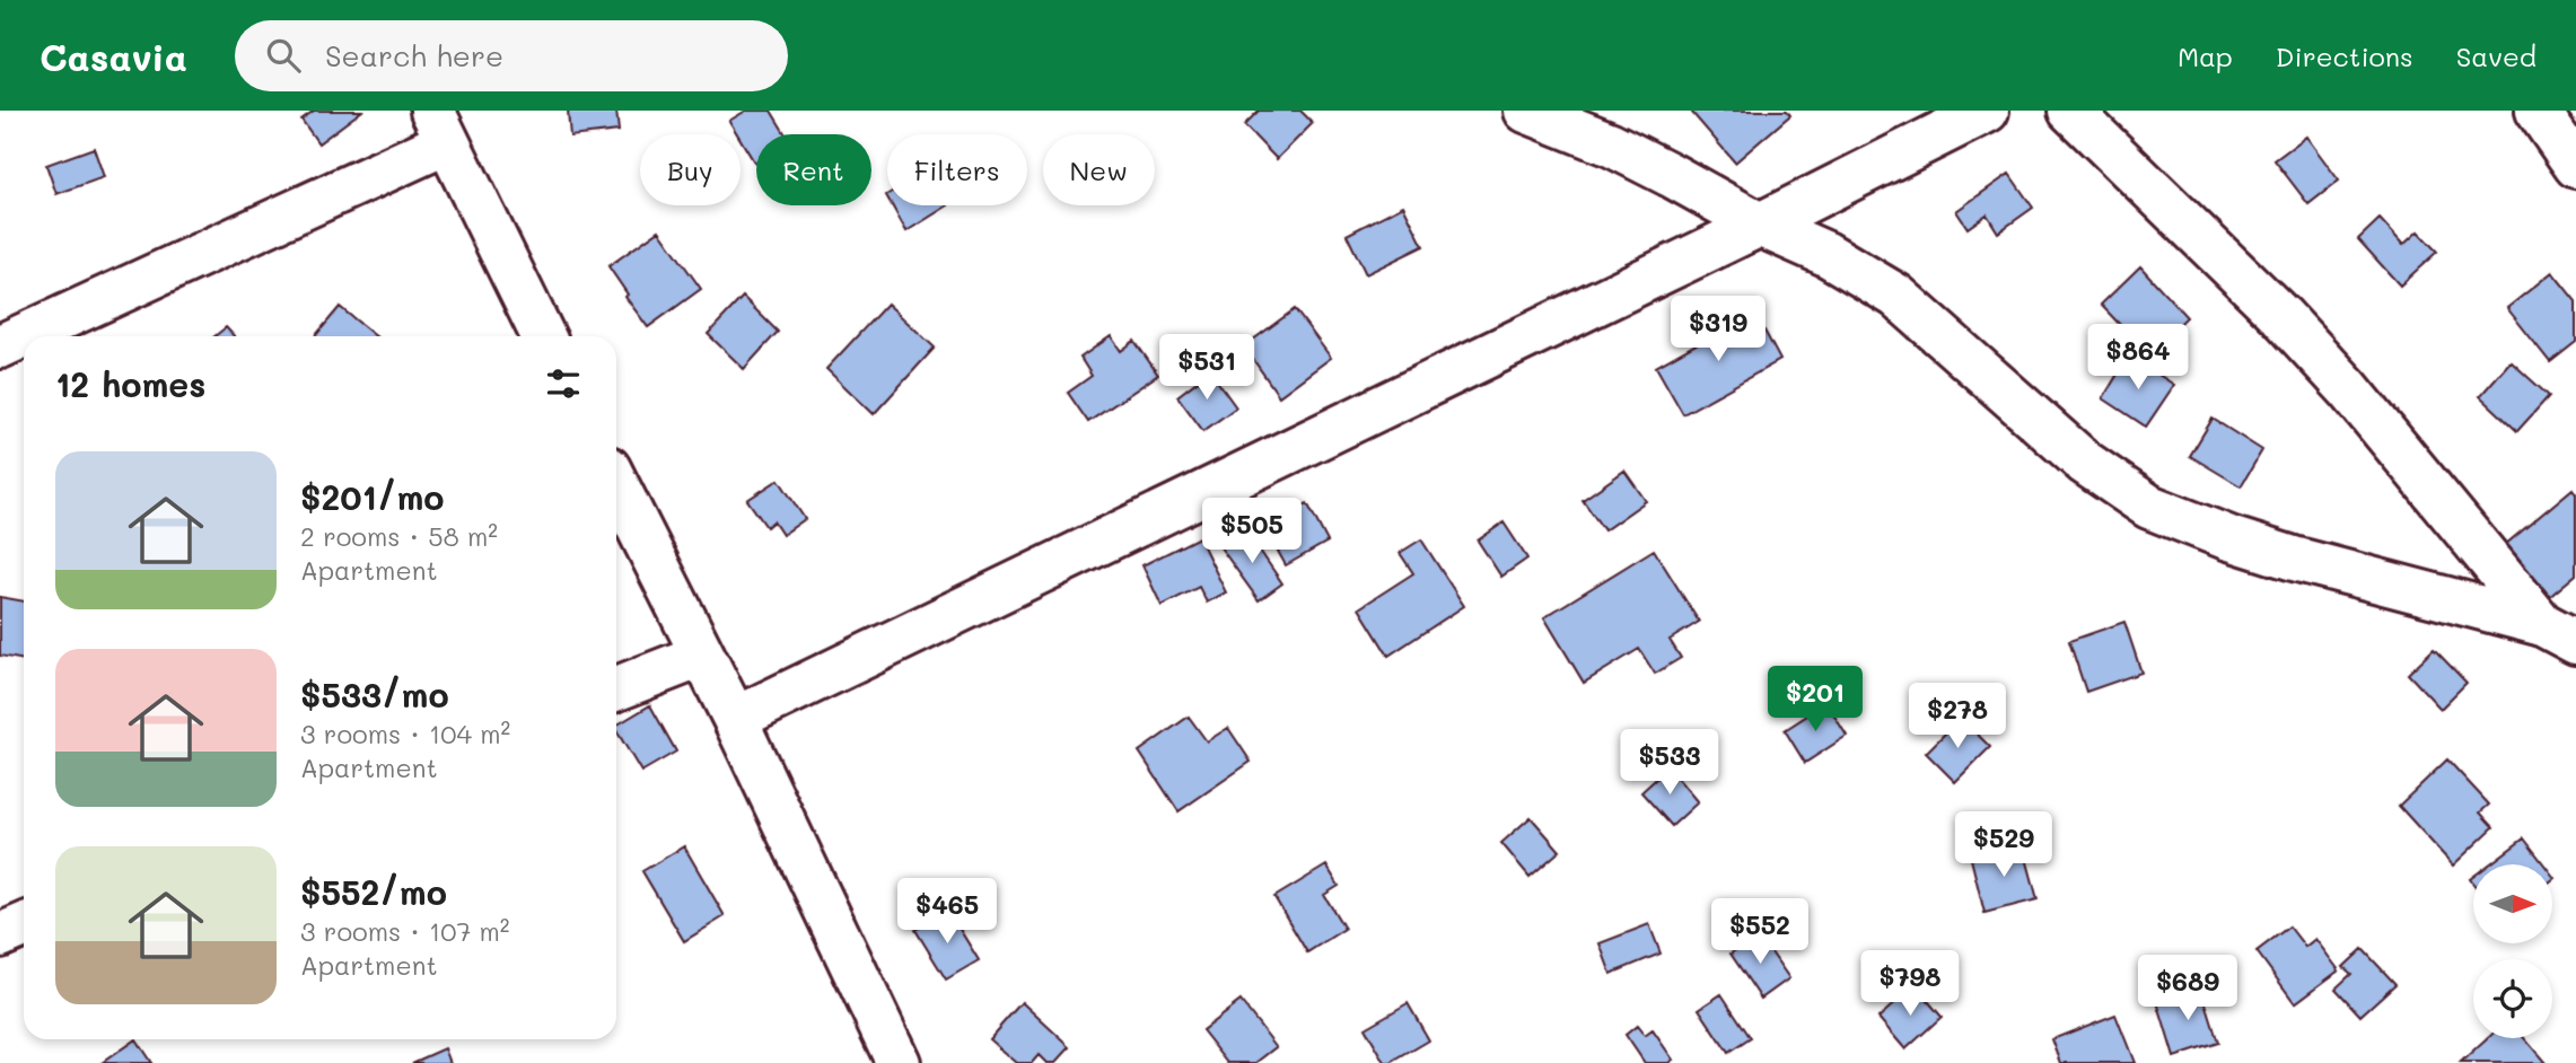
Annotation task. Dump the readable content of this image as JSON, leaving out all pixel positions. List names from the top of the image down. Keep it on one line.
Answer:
{"north":"right","page":{"header":"Casavia","search":"Search here","nav":["Map","Directions","Saved"],"chip":["Buy","Rent","Filters","New"],"price":["$319","$864","$531","$505","$201","$278","$533","$529","$465","$552","$798","$689"],"heading":"12 homes","list":[{"name":"$201/mo","note":"2 rooms · 58 m² · Apartment"},{"name":"$533/mo","note":"3 rooms · 104 m² · Apartment"},{"name":"$552/mo","note":"3 rooms · 107 m² · Apartment"}]}}
